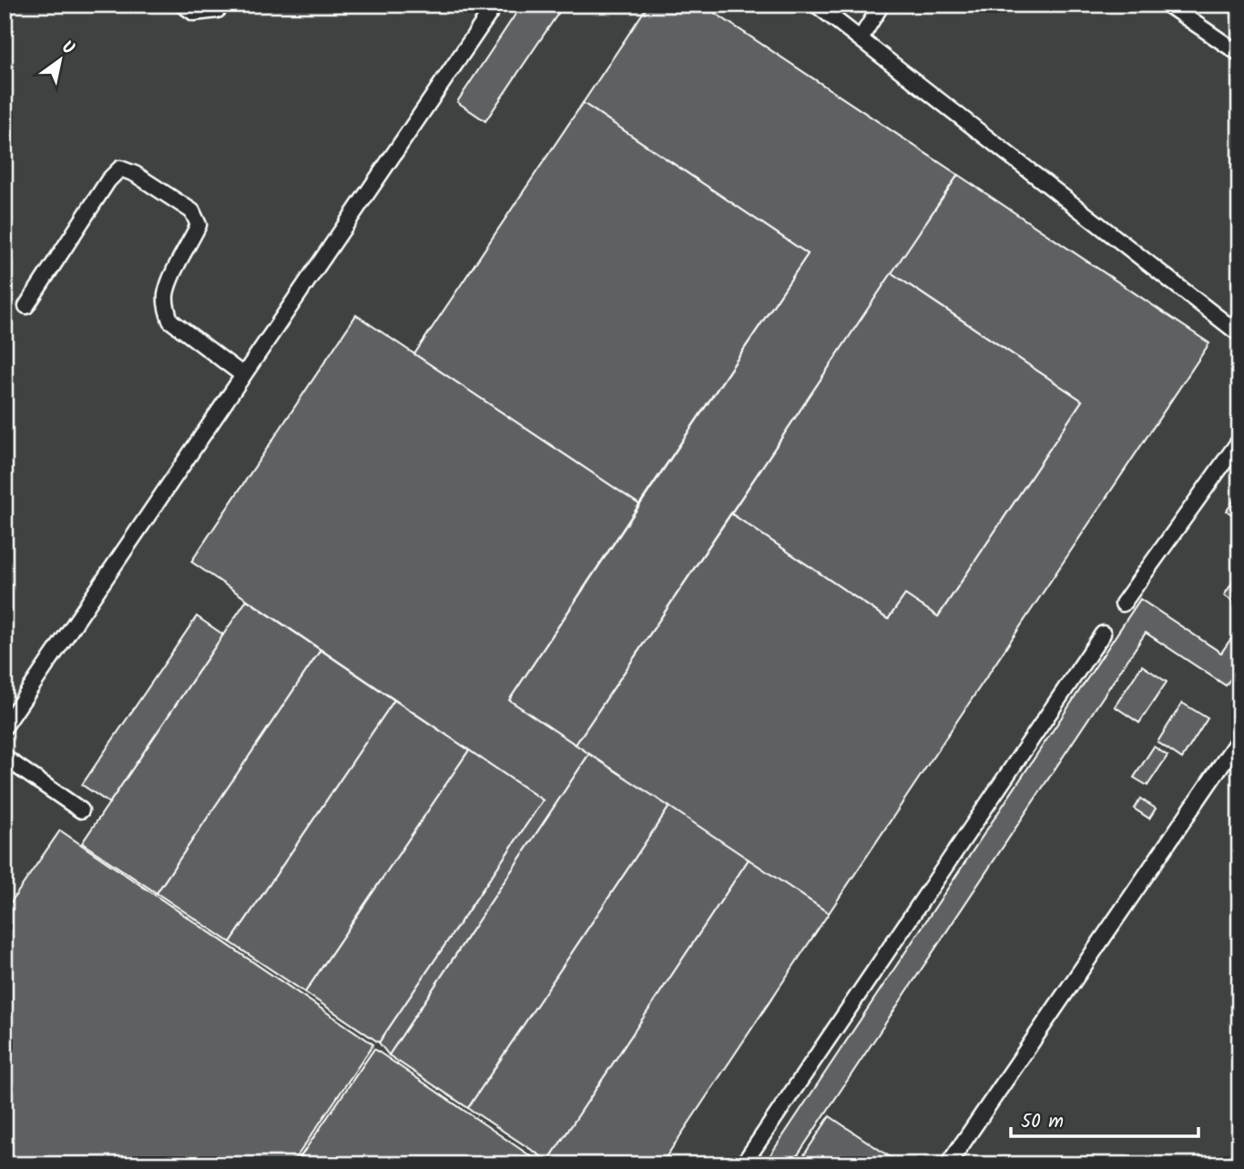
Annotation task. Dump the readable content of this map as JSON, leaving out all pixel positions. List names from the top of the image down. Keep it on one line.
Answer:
{"scale_bar":"50 m","north":"top right"}
